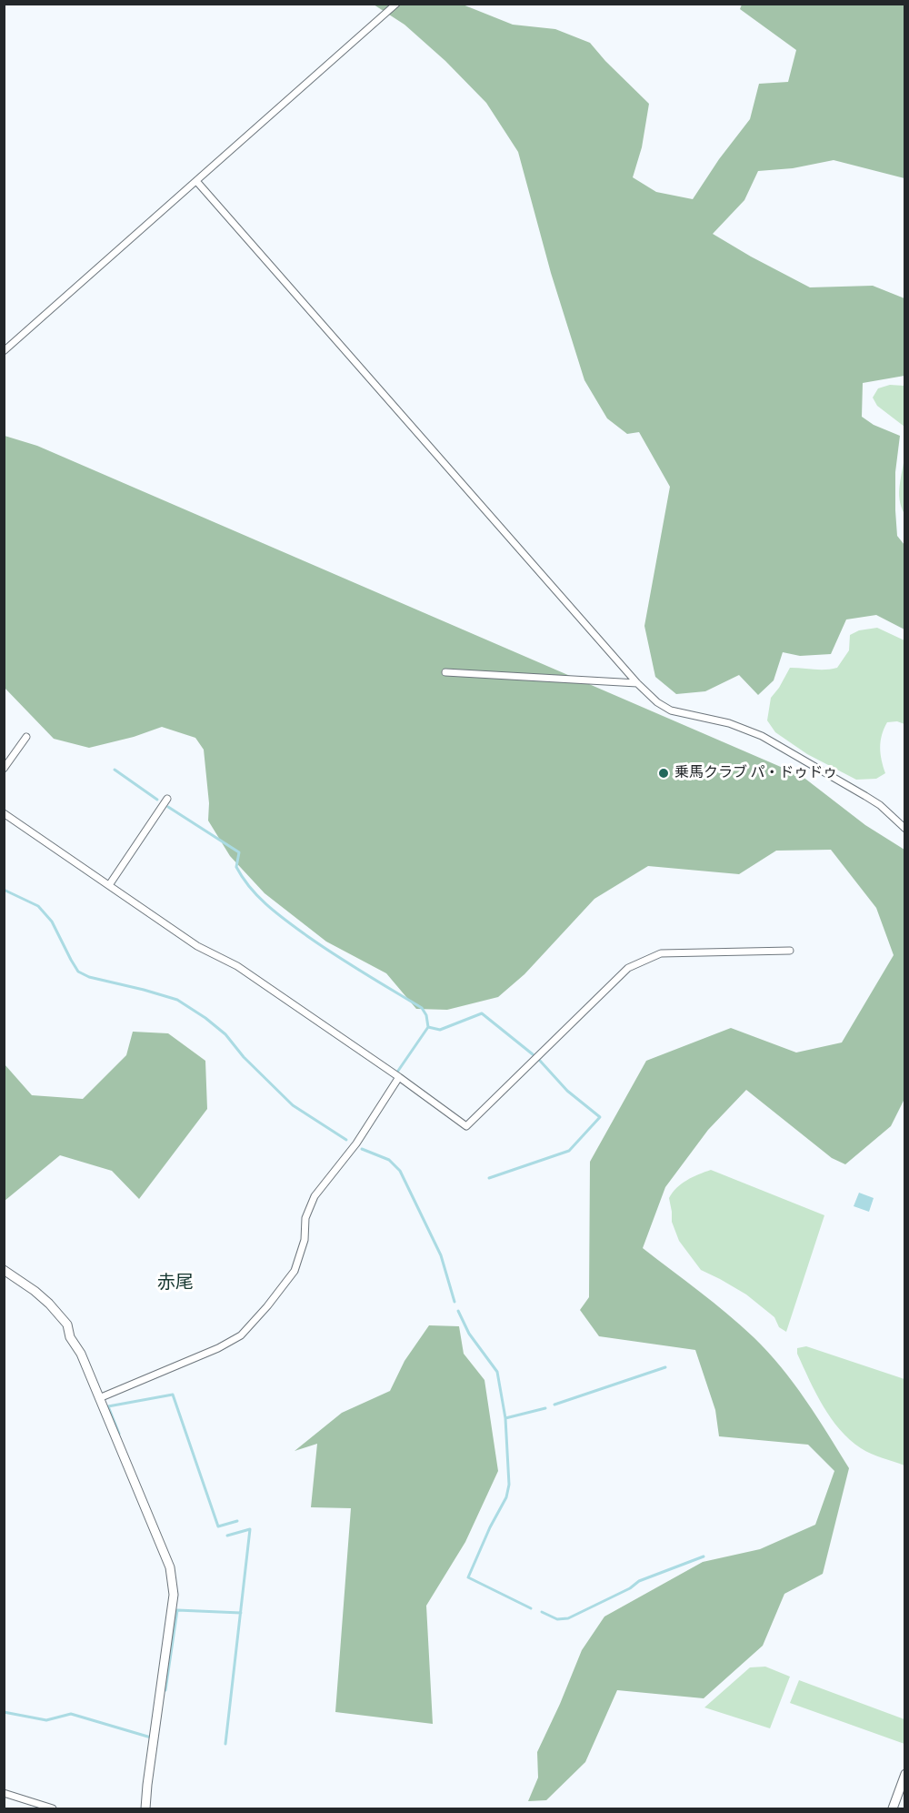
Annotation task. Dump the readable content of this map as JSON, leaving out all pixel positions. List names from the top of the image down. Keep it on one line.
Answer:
{"districts":["赤尾"],"places":["乗馬クラブ パ・ドゥドゥ"]}
